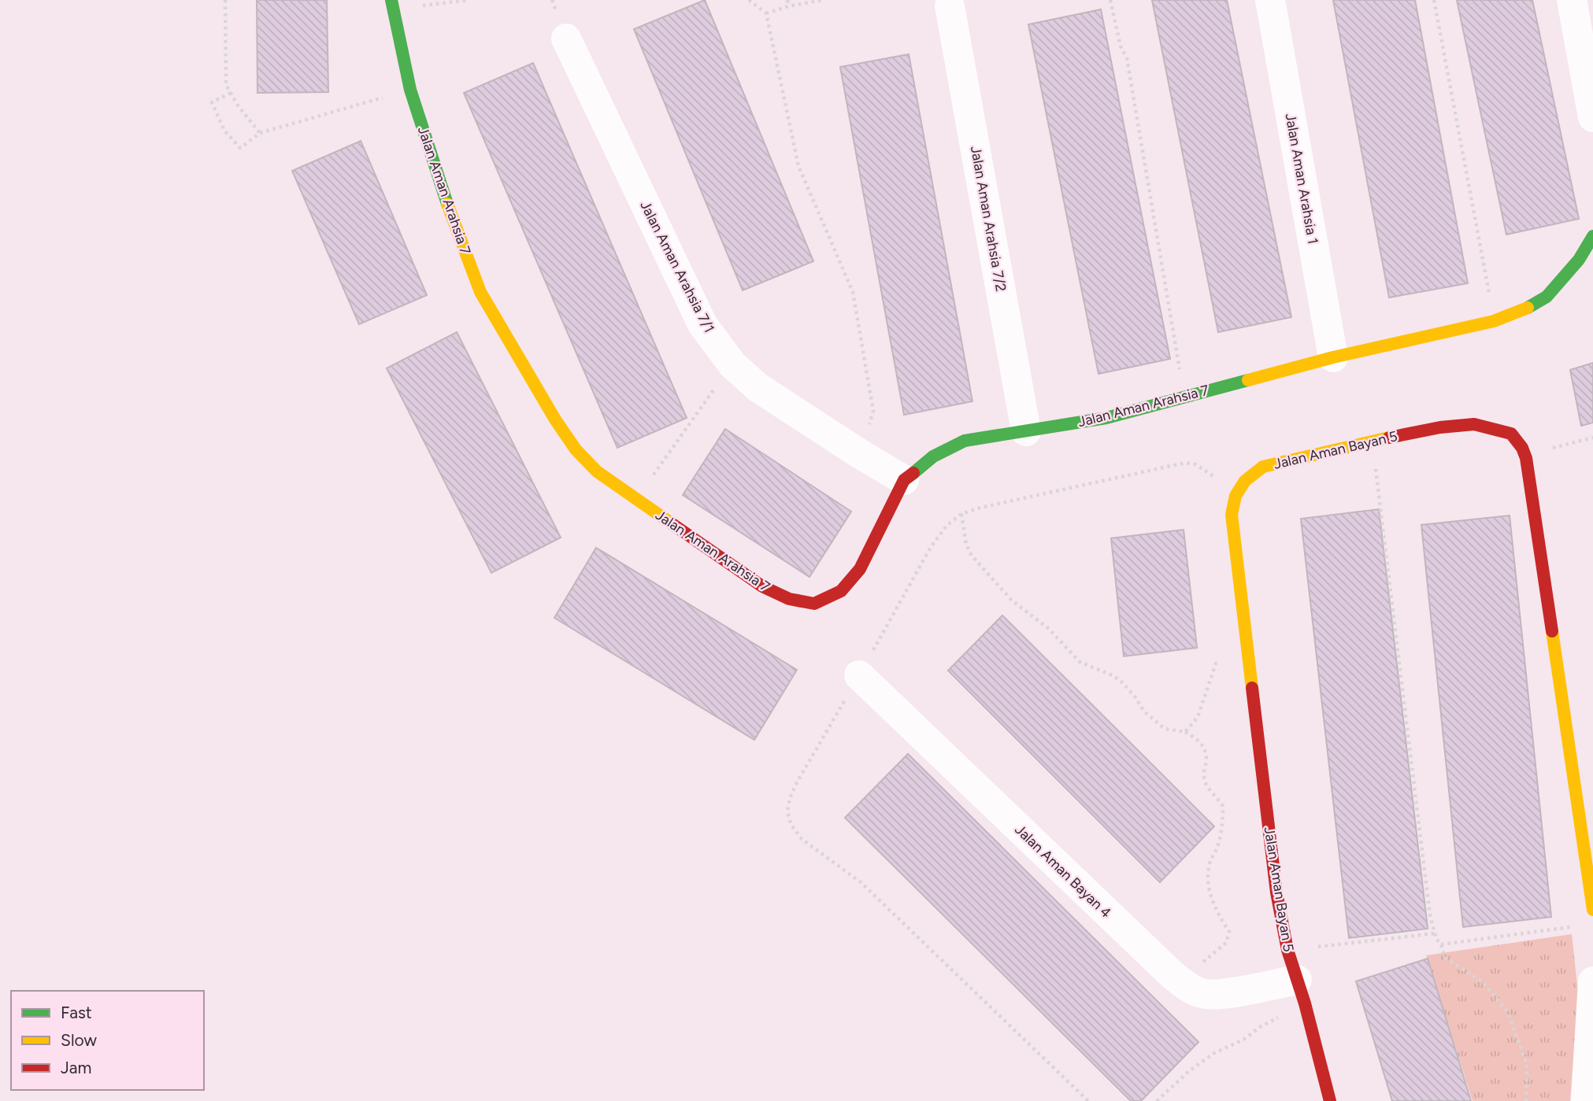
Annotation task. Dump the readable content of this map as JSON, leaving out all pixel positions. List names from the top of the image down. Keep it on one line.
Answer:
{"streets":{"street":["Jalan Aman Arahsia 1","Jalan Aman Arahsia 7","Jalan Aman Arahsia 7/2","Jalan Aman Arahsia 7/1","Jalan Aman Bayan 5","Jalan Aman Bayan 4"]},"crossings":[["Jalan Aman Arahsia 1","Jalan Aman Arahsia 7"],["Jalan Aman Arahsia 7","Jalan Aman Arahsia 7/2"],["Jalan Aman Arahsia 7","Jalan Aman Arahsia 7/1"],["Jalan Aman Bayan 5","Jalan Aman Bayan 4"]],"legend":["Fast","Slow","Jam"]}
